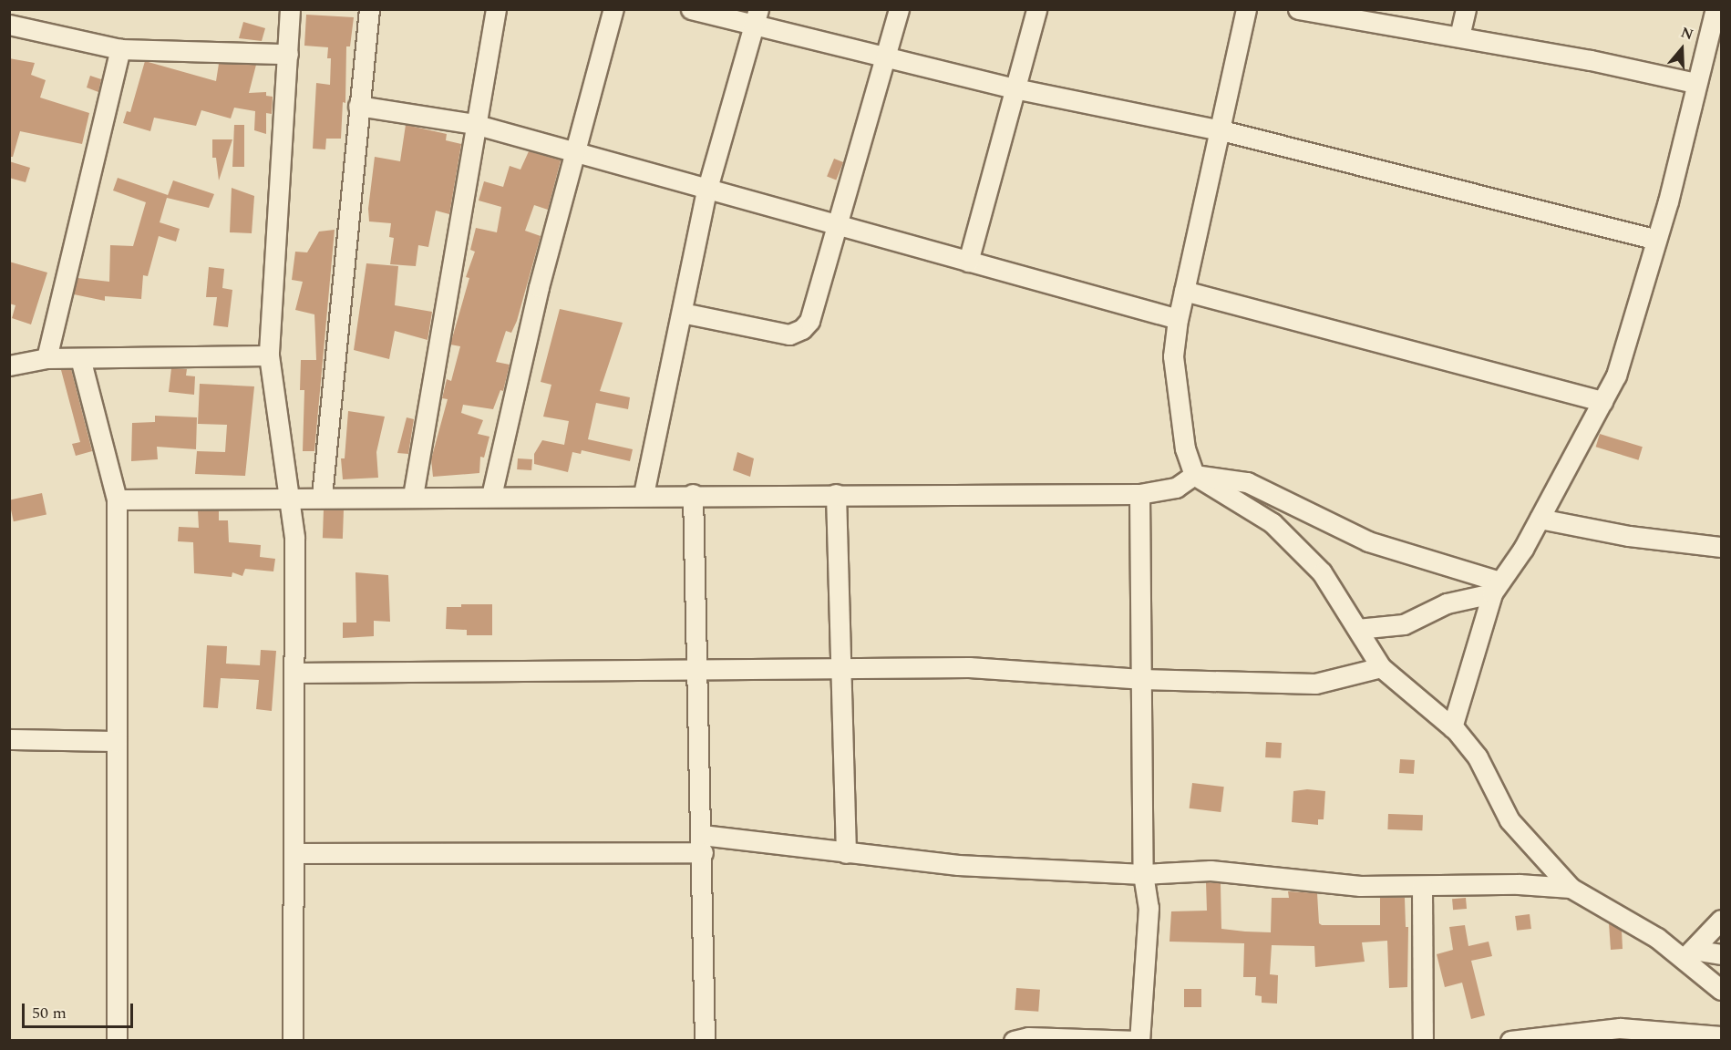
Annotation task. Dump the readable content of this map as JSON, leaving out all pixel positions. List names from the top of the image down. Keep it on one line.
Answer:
{"scale_bar":"50 m","north":"top"}
